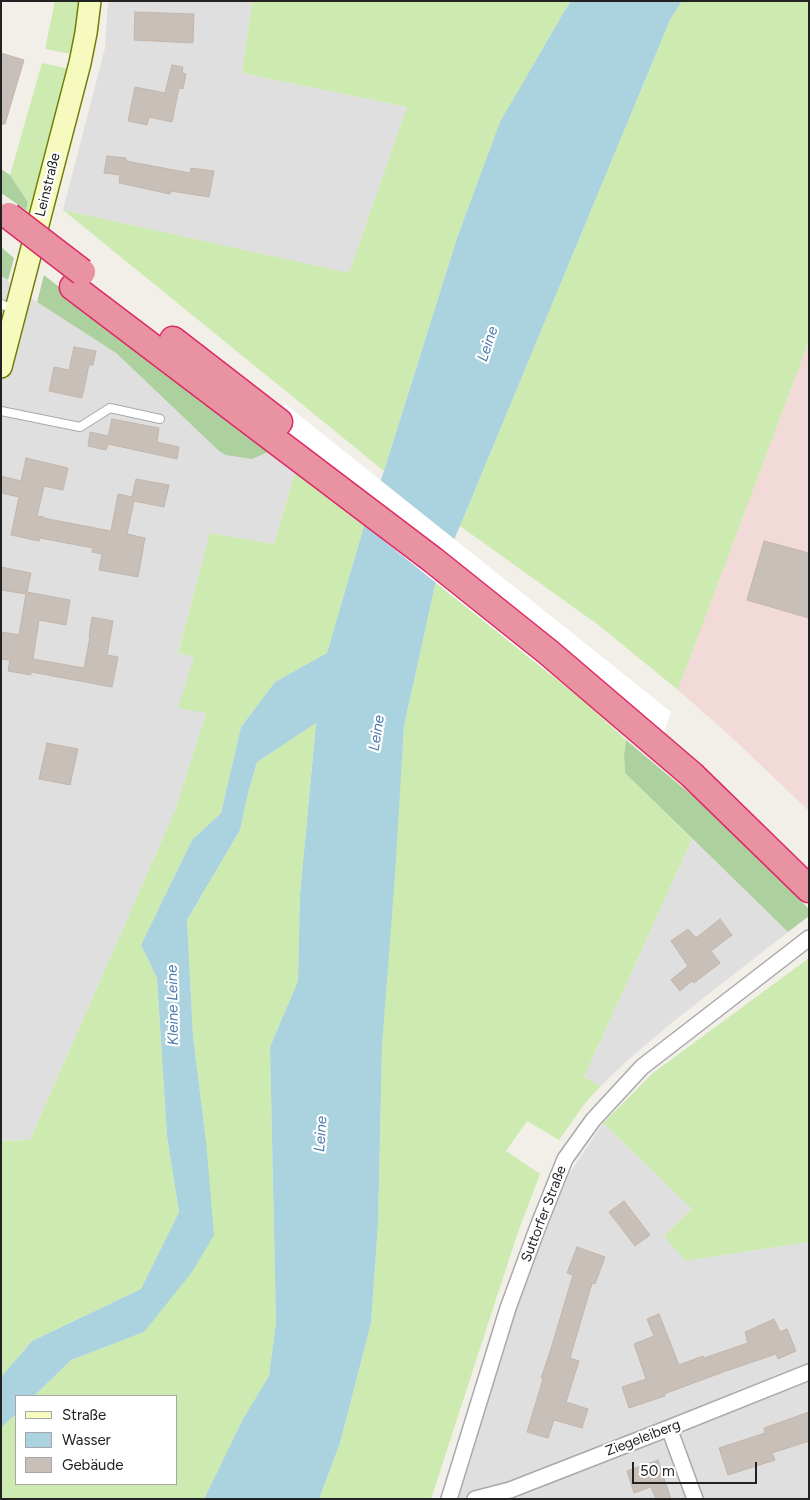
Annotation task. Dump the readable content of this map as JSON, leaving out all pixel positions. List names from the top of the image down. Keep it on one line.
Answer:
{"streets":{"main road":["Leinstraße"],"street":["Suttorfer Straße","Ziegeleiberg"]},"water":["Leine","Kleine Leine"],"legend":["Straße","Wasser","Gebäude"],"scale_bar":"50 m"}
